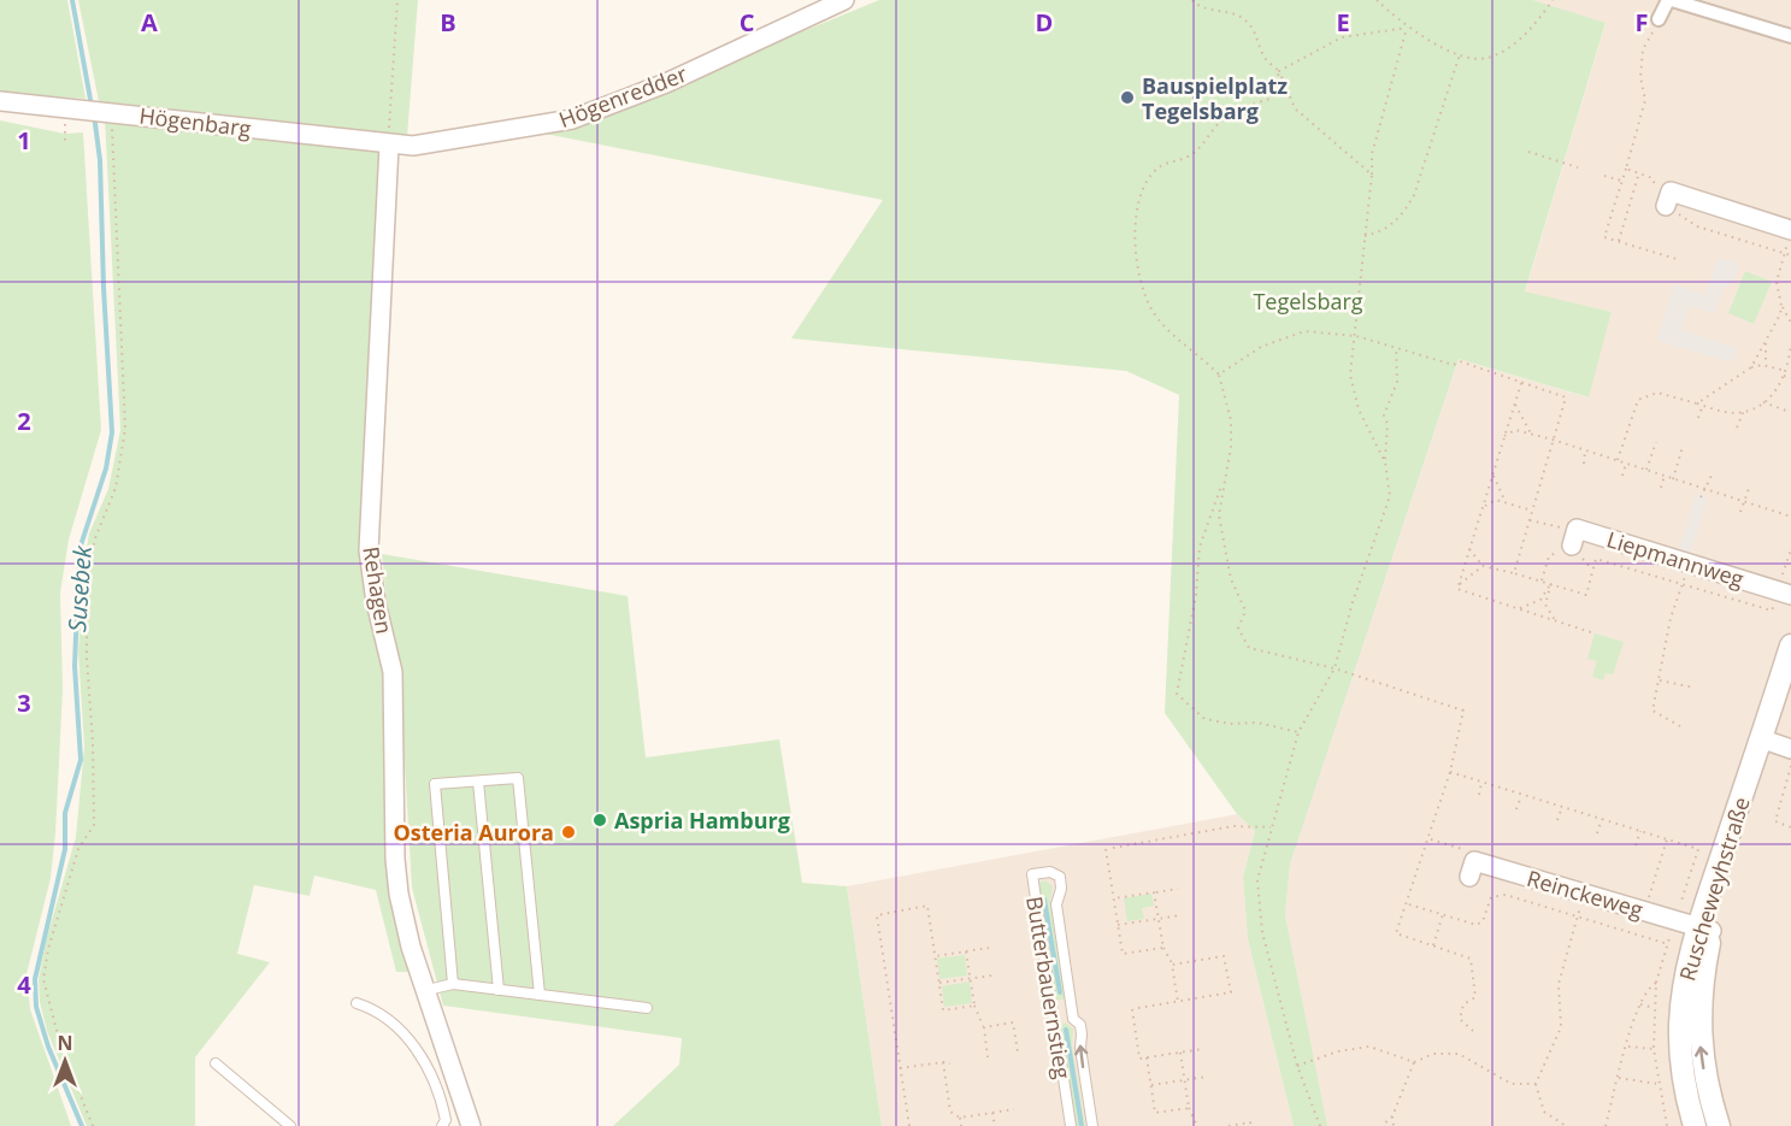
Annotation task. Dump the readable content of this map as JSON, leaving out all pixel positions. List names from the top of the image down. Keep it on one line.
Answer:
{"streets":{"street":["Högenredder","Högenbarg","Liepmannweg","Rehagen","Ruscheweyhstraße","Reinckeweg"],"lane":["Butterbauernstieg"]},"crossings":[["Högenredder","Högenbarg"],["Högenredder","Rehagen"],["Högenbarg","Rehagen"],["Ruscheweyhstraße","Reinckeweg"]],"water":["Susebek"],"parks":["Tegelsbarg"],"places":["Bauspielplatz Tegelsbarg","Aspria Hamburg","Osteria Aurora"],"north":"top","grid":{"columns":["A","B","C","D","E","F"],"rows":["1","2","3","4"]}}
